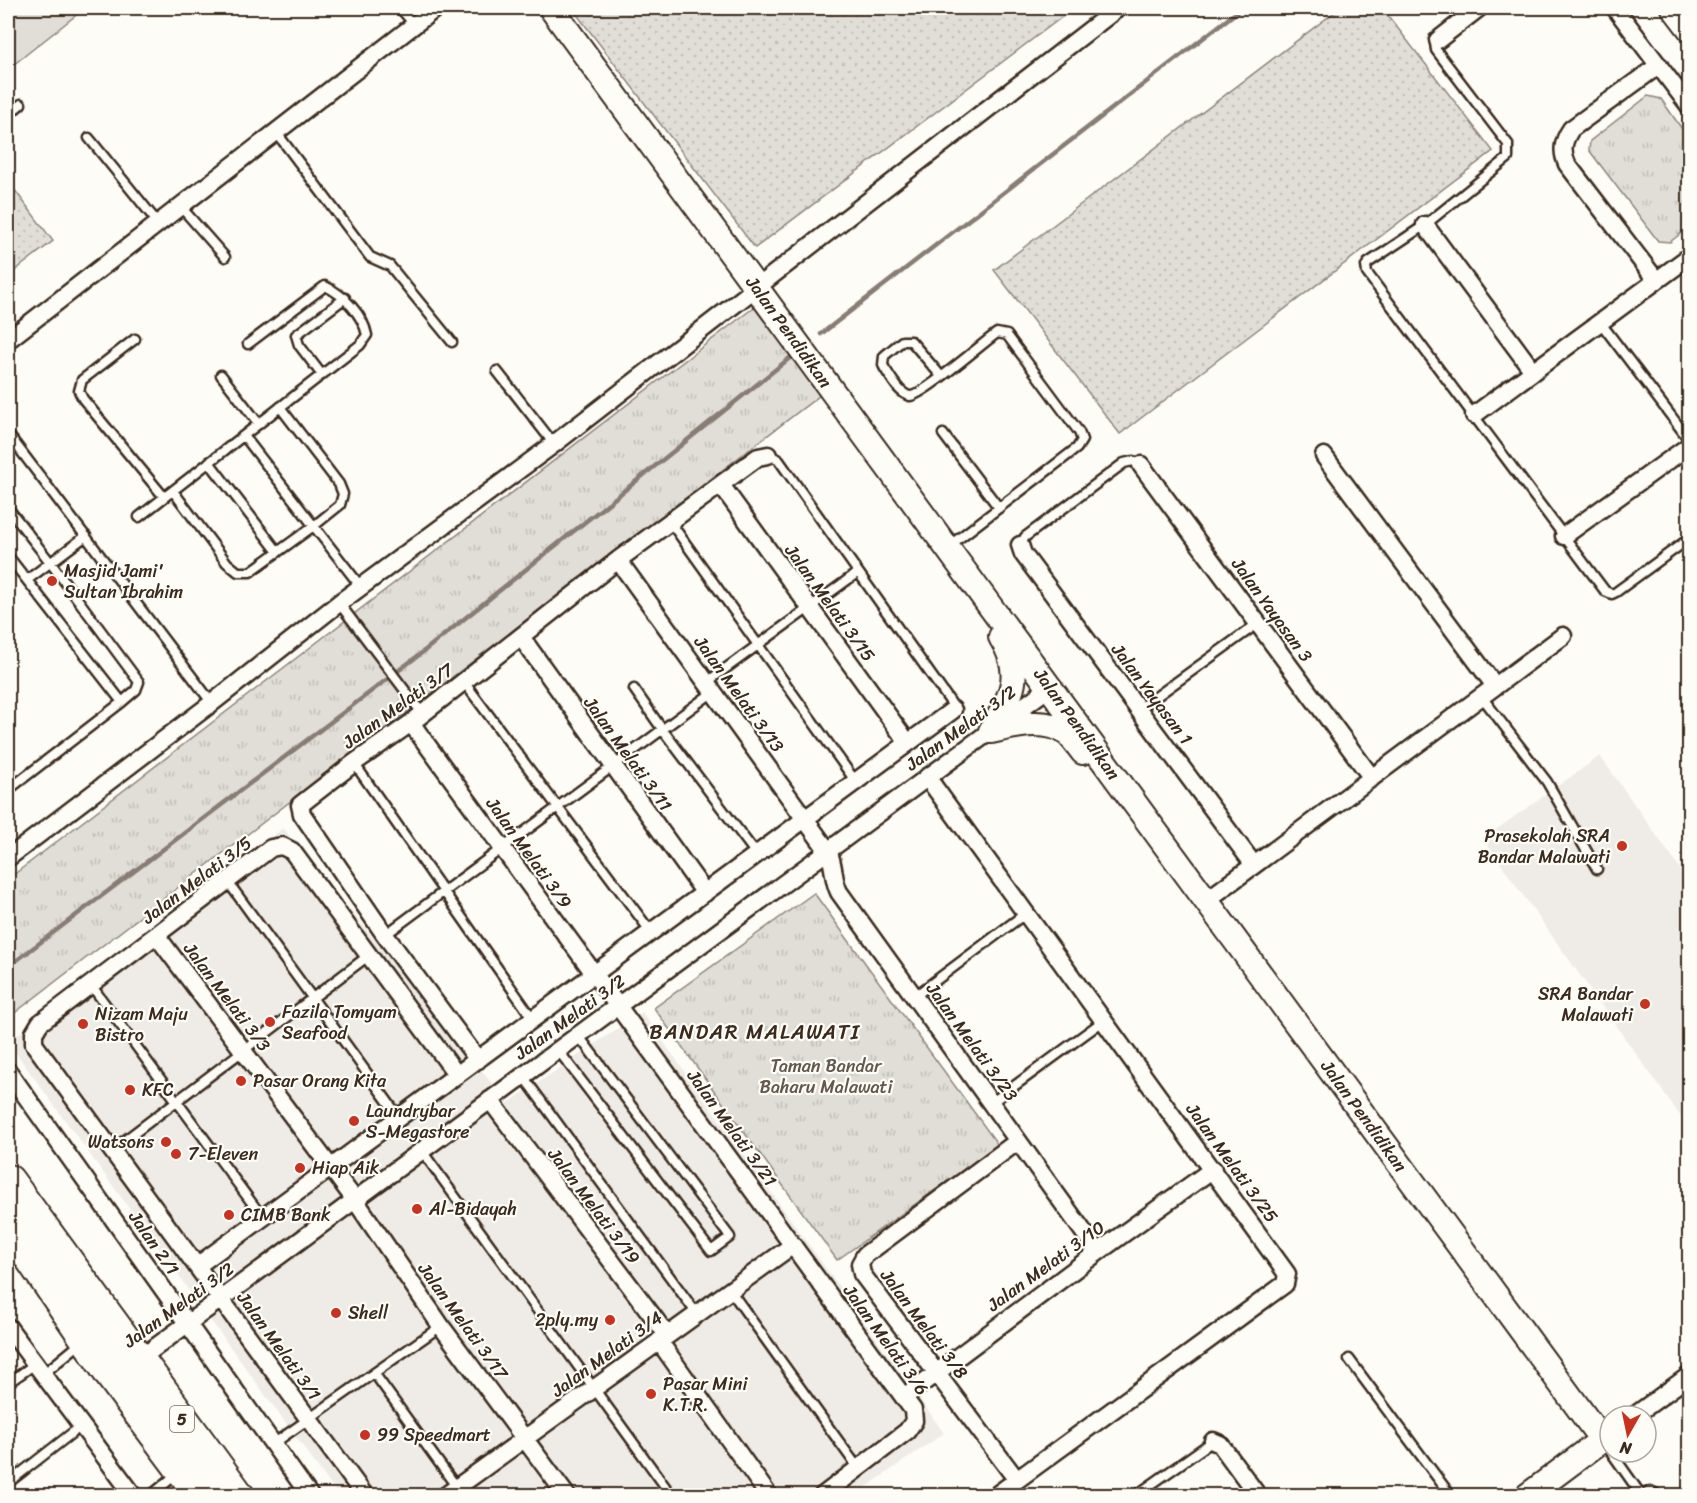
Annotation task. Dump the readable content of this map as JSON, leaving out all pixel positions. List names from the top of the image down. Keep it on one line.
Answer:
{"streets":{"highway":["5"],"street":["Jalan Pendidikan","Jalan Melati 3/15","Jalan Yayasan 3","Jalan Melati 3/13","Jalan Yayasan 1","Jalan Melati 3/7","Jalan Melati 3/2","Jalan Melati 3/11","Jalan Melati 3/9","Jalan Melati 3/5","Jalan Melati 3/3","Jalan Melati 3/23","Jalan Melati 3/21","Jalan Melati 3/25","Jalan Melati 3/19","Jalan 2/1","Jalan Melati 3/10","Jalan Melati 3/17","Jalan Melati 3/8","Jalan Melati 3/6","Jalan Melati 3/1","Jalan Melati 3/4"]},"crossings":[["Jalan Pendidikan","Jalan Melati 3/2"],["Jalan Melati 3/15","Jalan Melati 3/7"],["Jalan Melati 3/13","Jalan Melati 3/7"],["Jalan Melati 3/13","Jalan Melati 3/2"],["Jalan Melati 3/13","Jalan Melati 3/23"],["Jalan Melati 3/7","Jalan Melati 3/11"],["Jalan Melati 3/7","Jalan Melati 3/9"],["Jalan Melati 3/2","Jalan Melati 3/9"],["Jalan Melati 3/2","Jalan Melati 3/23"],["Jalan Melati 3/2","Jalan Melati 3/21"],["Jalan Melati 3/2","Jalan Melati 3/25"],["Jalan Melati 3/2","Jalan Melati 3/19"],["Jalan Melati 3/2","Jalan 2/1"],["Jalan Melati 3/2","Jalan Melati 3/17"],["Jalan Melati 3/2","Jalan Melati 3/1"],["Jalan Melati 3/2","5"],["Jalan Melati 3/9","Jalan Melati 3/21"],["Jalan Melati 3/5","Jalan Melati 3/3"],["Jalan Melati 3/5","Jalan Melati 3/1"],["Jalan Melati 3/3","Jalan Melati 3/17"],["Jalan Melati 3/23","Jalan Melati 3/10"],["Jalan Melati 3/23","Jalan Melati 3/8"],["Jalan Melati 3/21","Jalan Melati 3/6"],["Jalan Melati 3/21","Jalan Melati 3/4"],["Jalan Melati 3/25","Jalan Melati 3/10"],["Jalan Melati 3/25","Jalan Melati 3/8"],["Jalan Melati 3/19","Jalan Melati 3/4"],["Jalan Melati 3/10","Jalan Melati 3/8"],["Jalan Melati 3/10","Jalan Melati 3/6"],["Jalan Melati 3/17","Jalan Melati 3/4"],["Jalan Melati 3/6","Jalan Melati 3/4"]],"districts":["BANDAR MALAWATI"],"parks":["Taman Bandar Baharu Malawati"],"places":["Masjid Jami' Sultan Ibrahim","Prasekolah SRA Bandar Malawati","SRA Bandar Malawati","Fazila Tomyam Seafood","Nizam Maju Bistro","Pasar Orang Kita","KFC","Laundrybar S-Megastore","Watsons","7-Eleven","Hiap Aik","Al-Bidayah","CIMB Bank","Shell","2ply.my","Pasar Mini K.T.R.","99 Speedmart"],"north":"bottom"}
